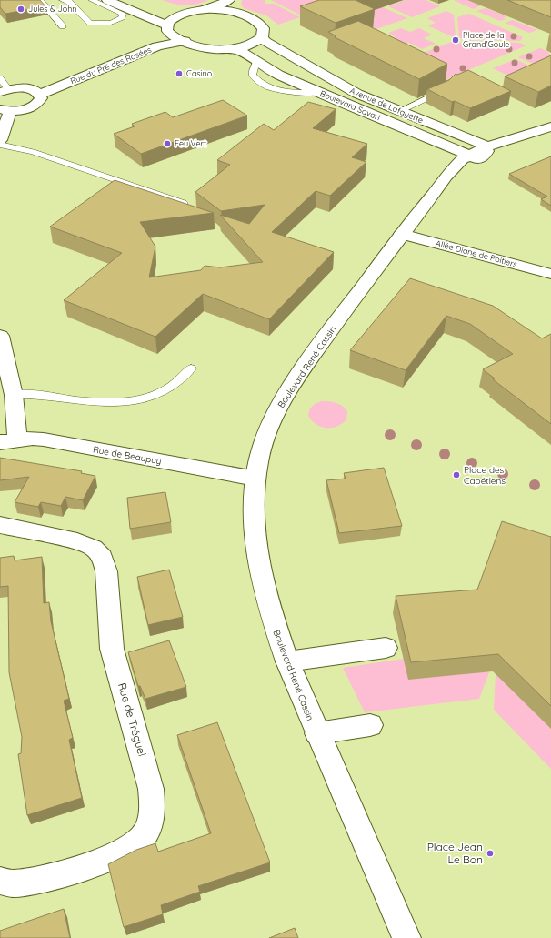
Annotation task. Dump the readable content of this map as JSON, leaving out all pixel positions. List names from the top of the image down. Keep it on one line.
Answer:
{"streets":{"street":["Rue du Pré des Rosées","Boulevard Savari","Avenue de Lafayette","Allée Diane de Poitiers","Boulevard René Cassin","Rue de Beaupuy","Rue de Tréguel"]},"crossings":[["Boulevard Savari","Avenue de Lafayette"],["Boulevard Savari","Boulevard René Cassin"],["Avenue de Lafayette","Boulevard René Cassin"],["Allée Diane de Poitiers","Boulevard René Cassin"],["Boulevard René Cassin","Rue de Beaupuy"]],"places":["Jules & John","Place de la Grand'Goule","Casino","Feu Vert","Place des Capétiens","Place Jean Le Bon"]}
